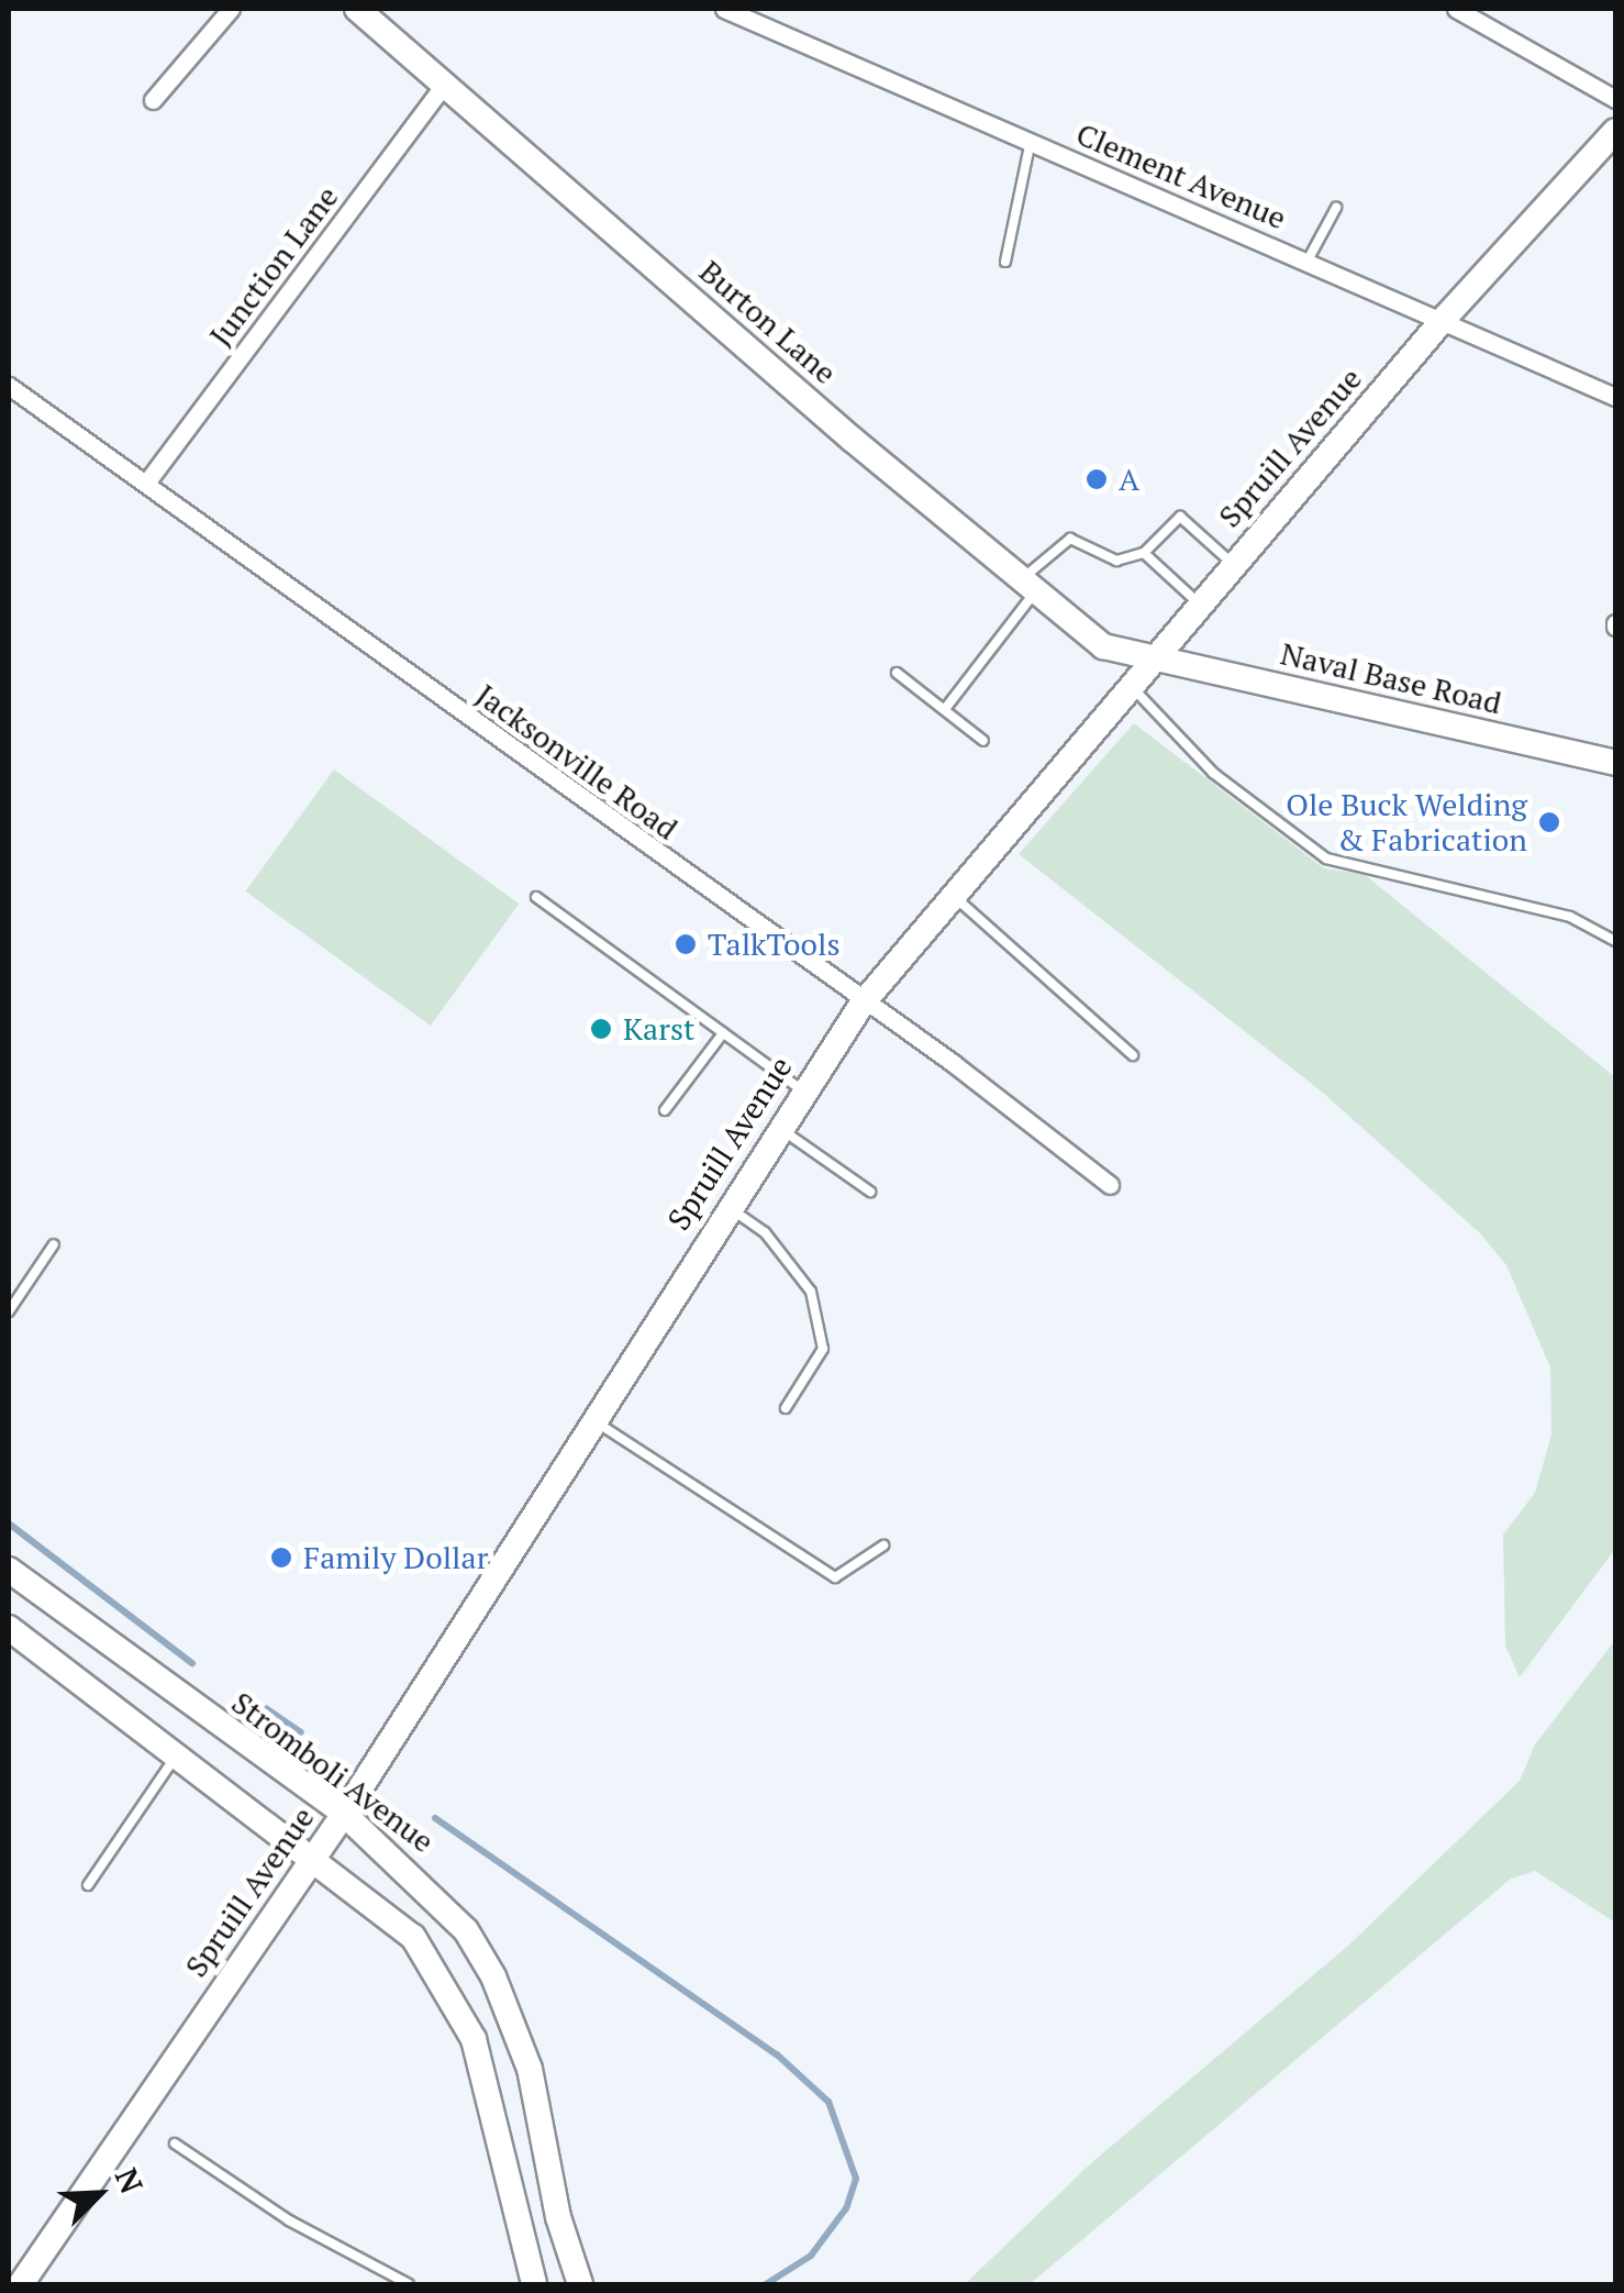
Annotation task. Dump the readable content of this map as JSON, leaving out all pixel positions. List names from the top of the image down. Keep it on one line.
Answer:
{"streets":{"street":["Clement Avenue","Junction Lane","Burton Lane","Spruill Avenue","Naval Base Road","Jacksonville Road","Stromboli Avenue"]},"crossings":[["Clement Avenue","Spruill Avenue"],["Junction Lane","Burton Lane"],["Junction Lane","Jacksonville Road"],["Burton Lane","Spruill Avenue"],["Burton Lane","Naval Base Road"],["Spruill Avenue","Naval Base Road"],["Spruill Avenue","Jacksonville Road"],["Spruill Avenue","Stromboli Avenue"]],"places":["A","Ole Buck Welding & Fabrication","TalkTools","Karst","Family Dollar"],"north":"top right"}
